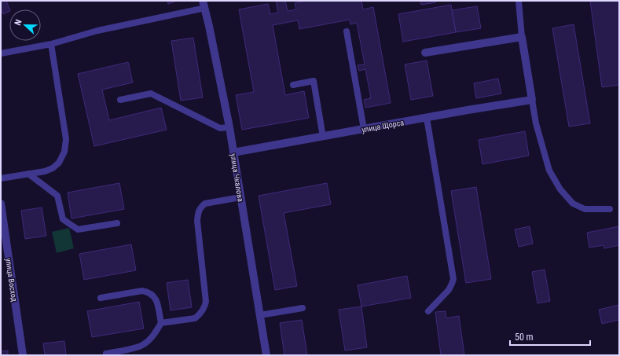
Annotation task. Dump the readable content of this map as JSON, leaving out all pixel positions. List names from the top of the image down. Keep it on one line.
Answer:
{"streets":{"street":["улица Щорса","улица Чкалова","улица Восход"]},"crossings":[["улица Щорса","улица Чкалова"]],"scale_bar":"50 m","north":"left"}
